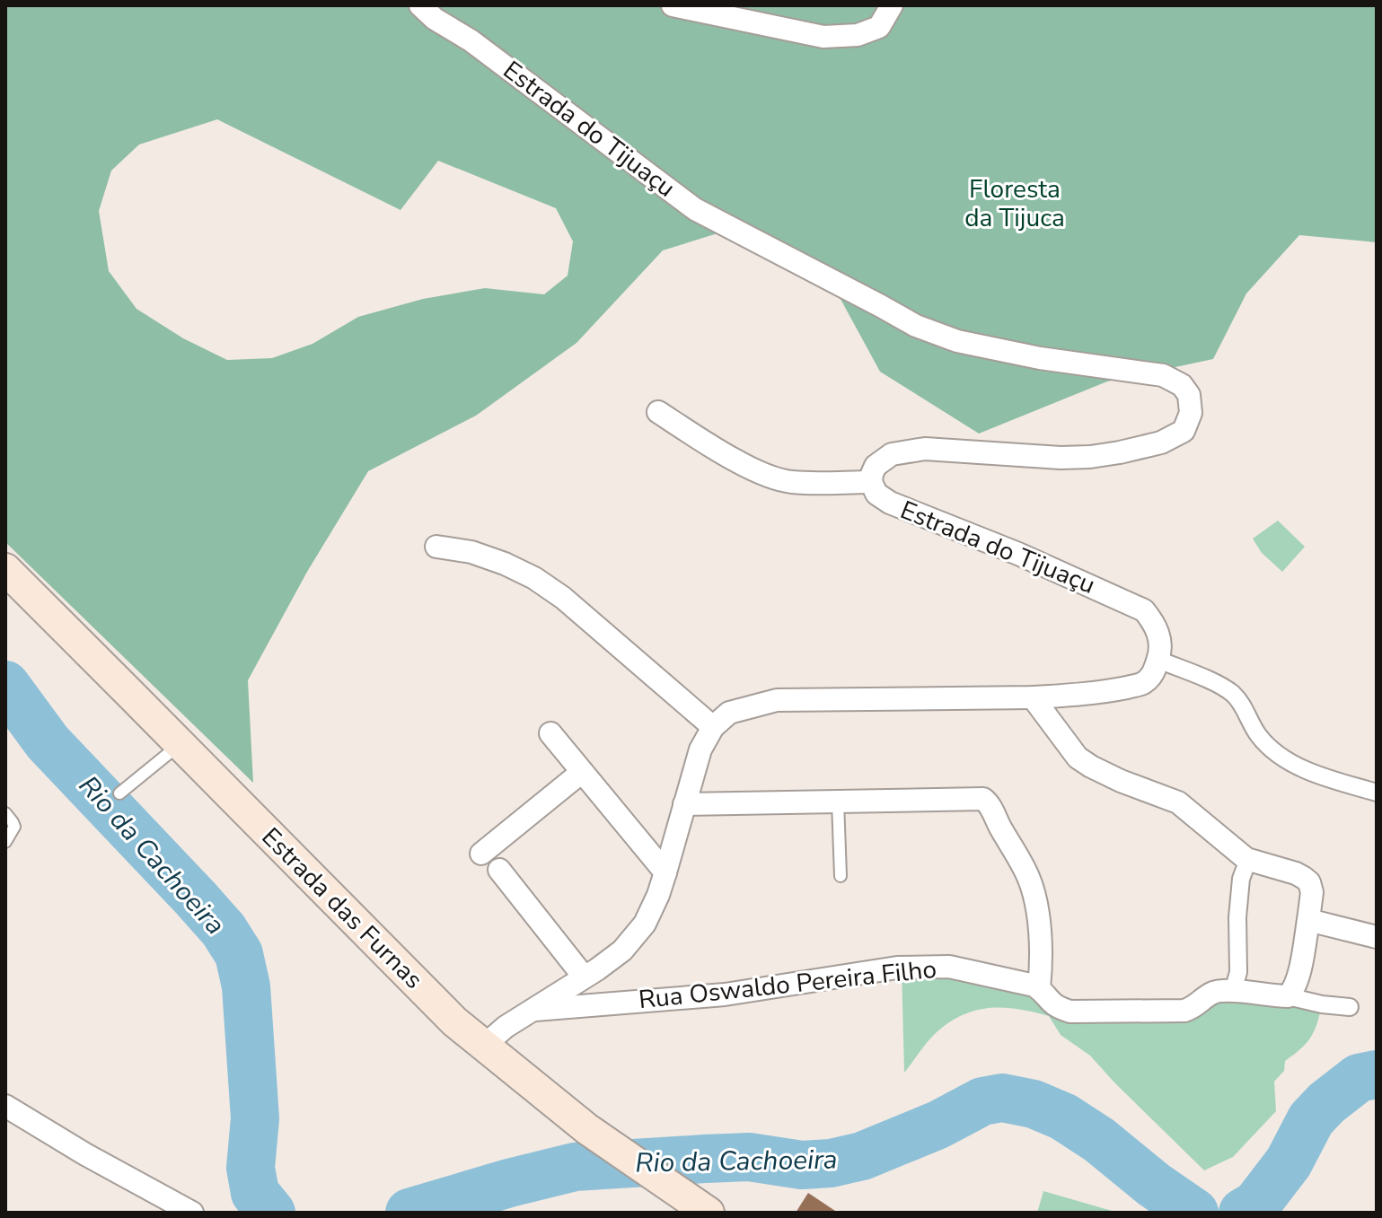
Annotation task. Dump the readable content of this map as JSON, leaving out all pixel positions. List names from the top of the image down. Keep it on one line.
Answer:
{"streets":{"main road":["Estrada das Furnas"],"street":["Estrada do Tijuaçu","Rua Oswaldo Pereira Filho"]},"water":["Rio da Cachoeira"],"parks":["Floresta da Tijuca"]}
